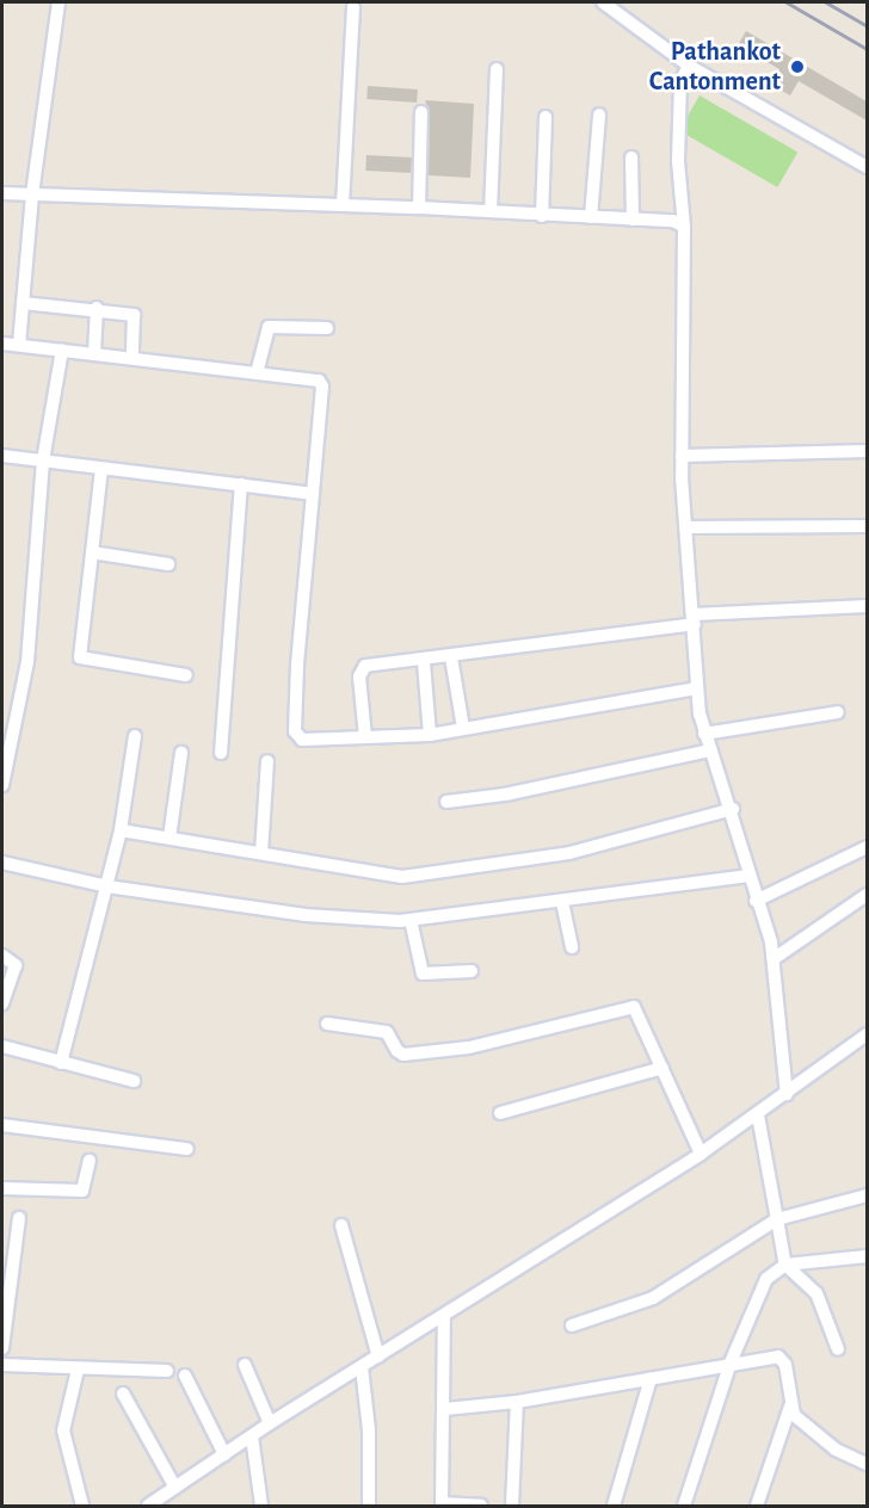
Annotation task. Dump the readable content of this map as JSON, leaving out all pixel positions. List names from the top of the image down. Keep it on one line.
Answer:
{"places":["Pathankot Cantonment"]}
